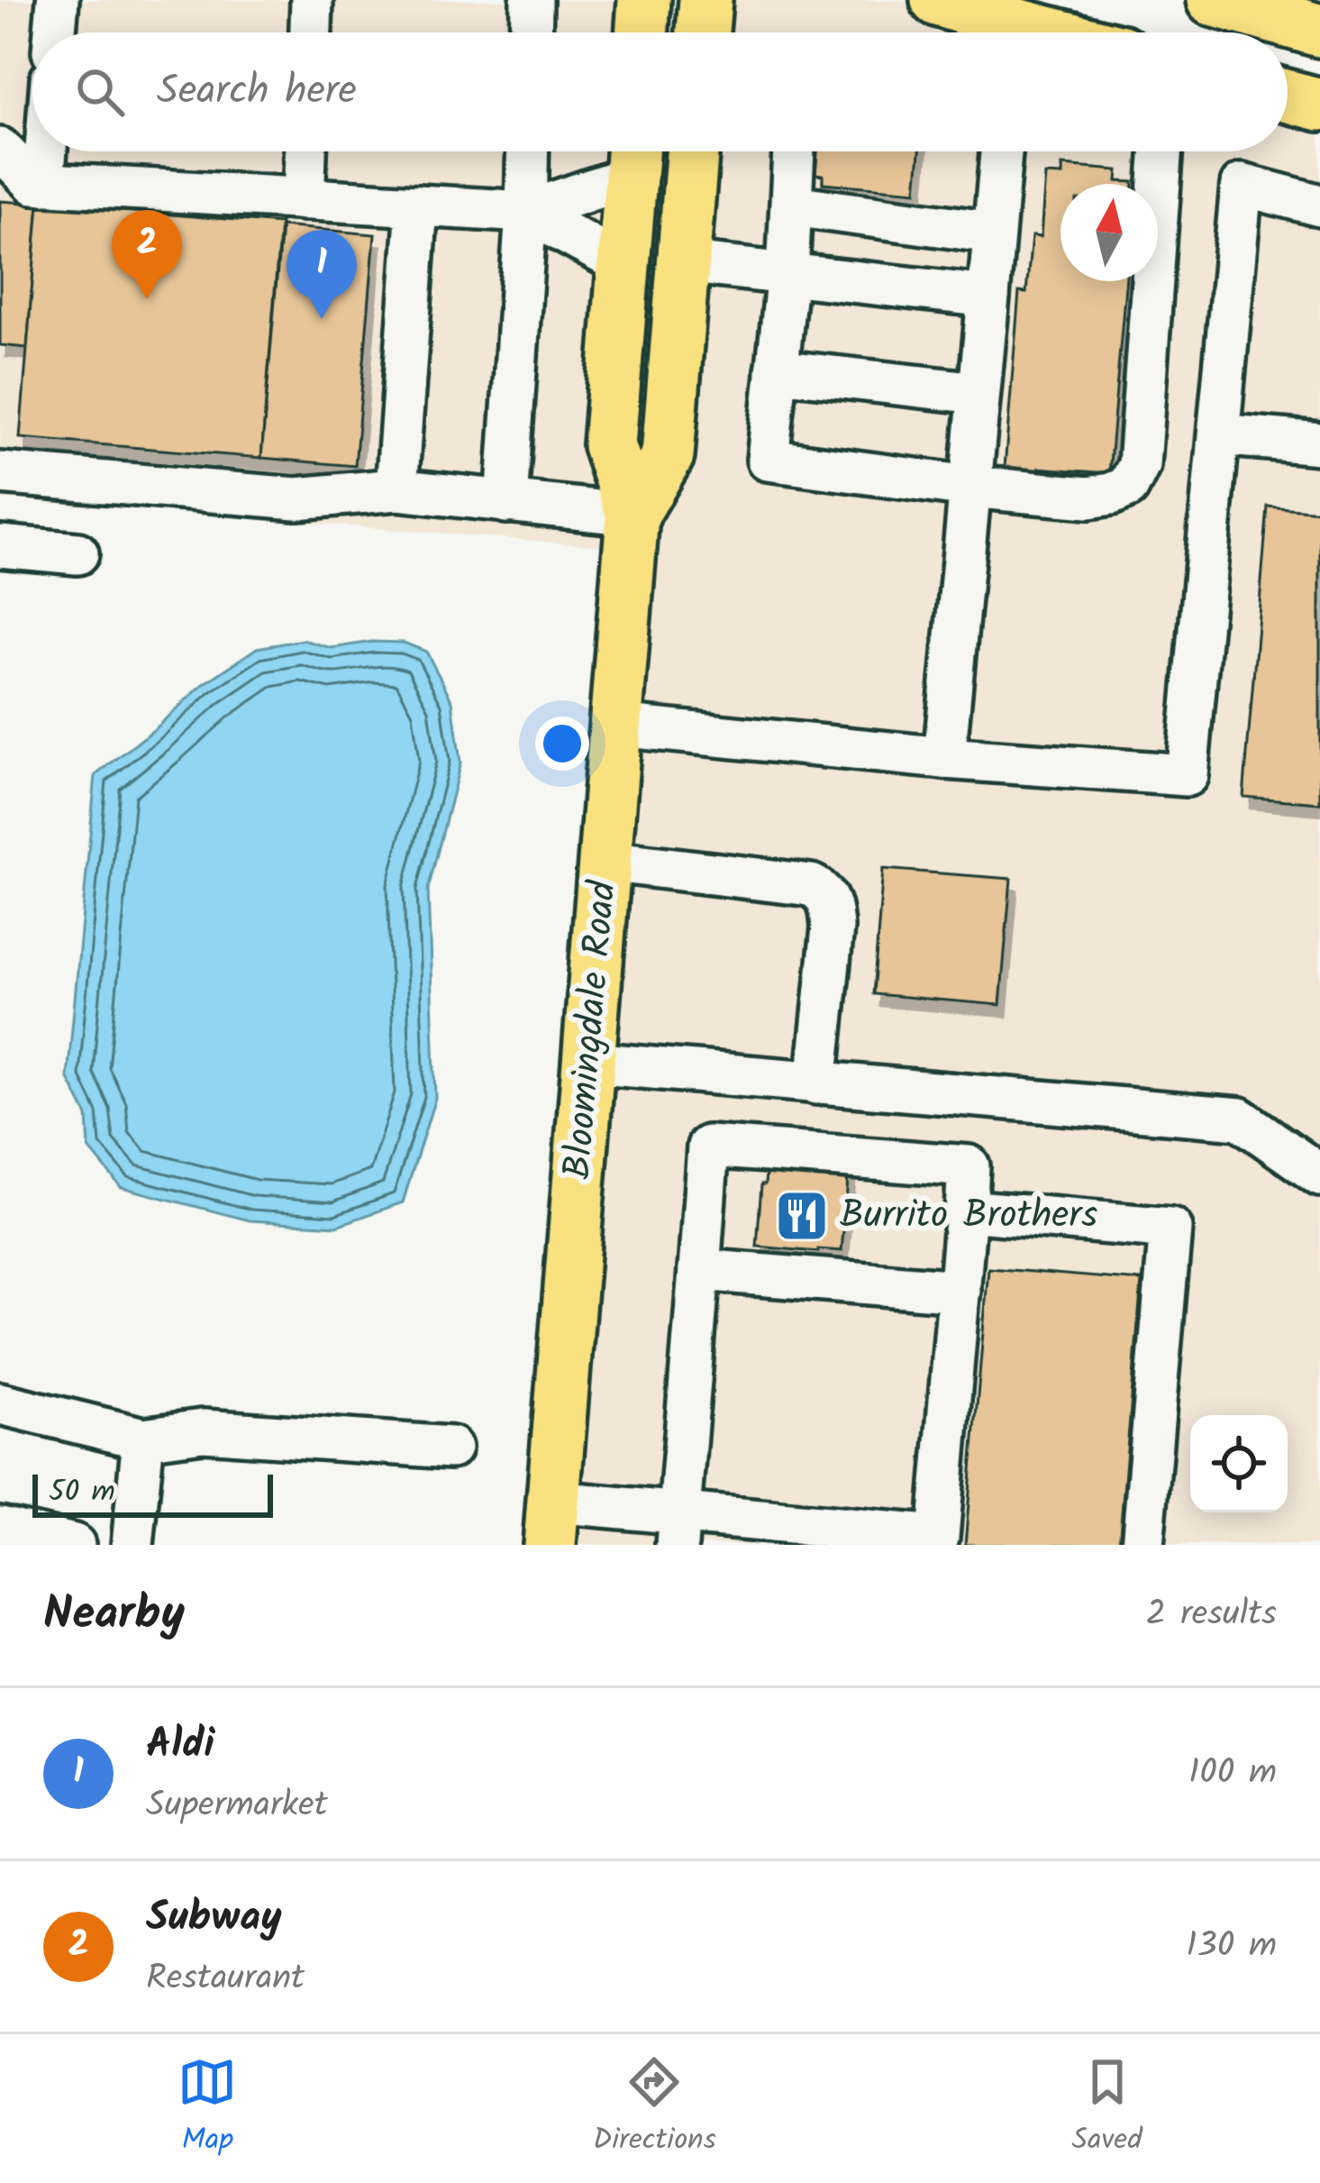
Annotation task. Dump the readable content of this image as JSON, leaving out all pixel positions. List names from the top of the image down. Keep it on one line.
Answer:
{"streets":{"main road":["Bloomingdale Road"]},"places":{"restaurant":["Burrito Brothers"]},"scale_bar":"50 m","north":"top","page":{"search":"Search here","pins":["2","1"],"scale":"50 m","heading":["Nearby","2 results"],"list":[{"mark":"1","name":"Aldi","note":"Supermarket","value":"100 m"},{"mark":"2","name":"Subway","note":"Restaurant","value":"130 m"}],"nav":["Map","Directions","Saved"]}}
